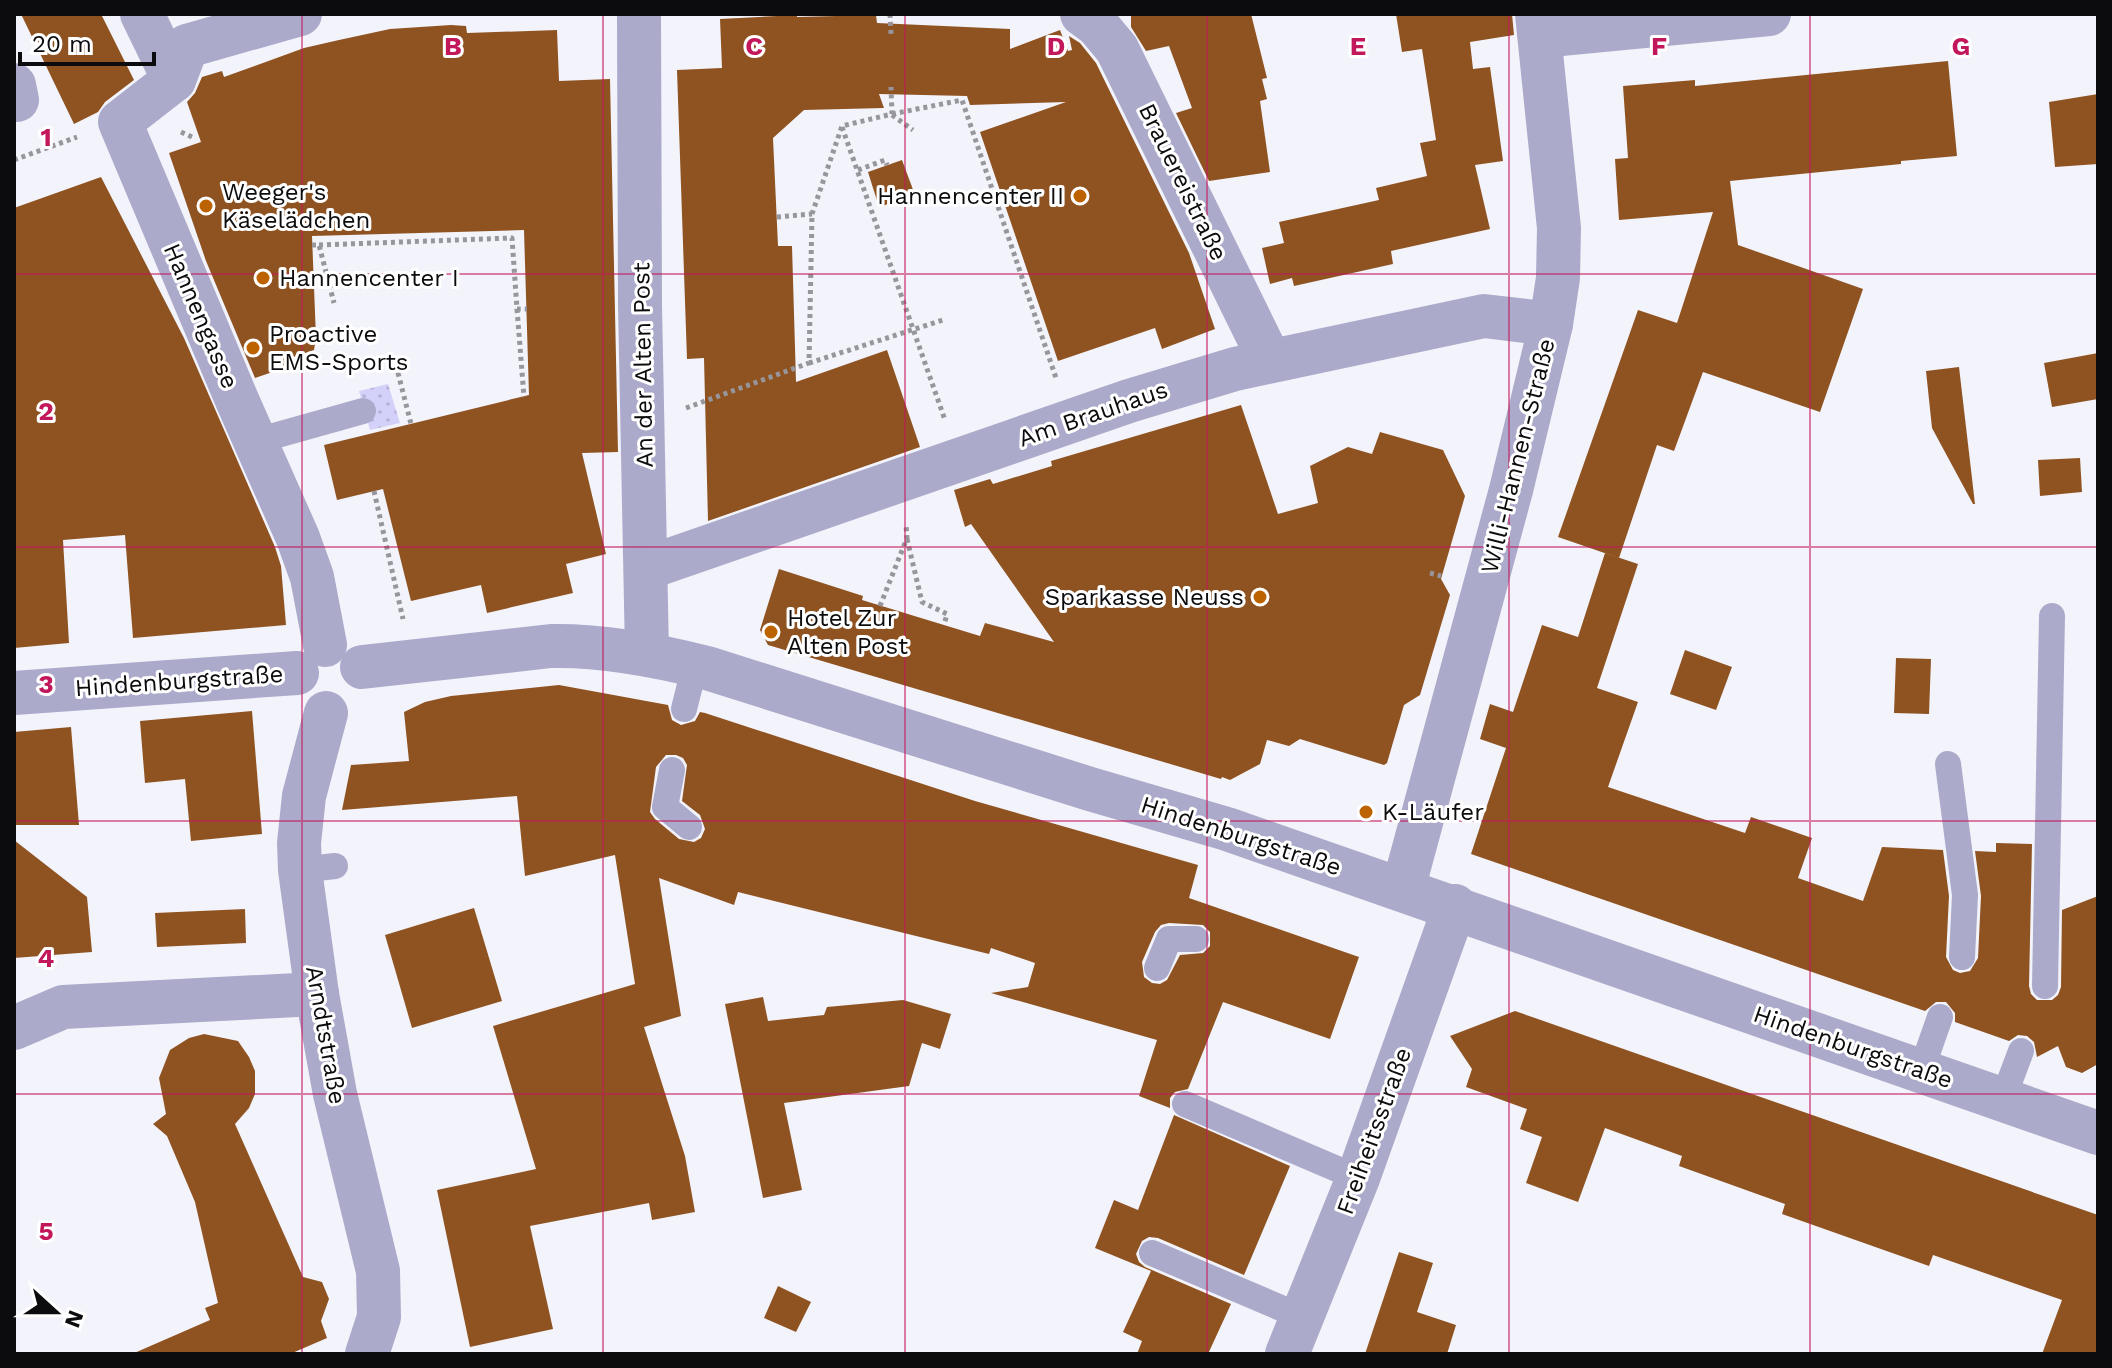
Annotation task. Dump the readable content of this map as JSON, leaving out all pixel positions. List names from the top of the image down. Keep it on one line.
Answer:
{"streets":{"street":["Brauereistraße","Hannengasse","An der Alten Post","Am Brauhaus","Willi-Hannen-Straße","Hindenburgstraße","Arndtstraße","Freiheitsstraße"]},"crossings":[["Brauereistraße","Am Brauhaus"],["Hannengasse","Hindenburgstraße"],["Hannengasse","Arndtstraße"],["An der Alten Post","Am Brauhaus"],["An der Alten Post","Hindenburgstraße"],["Am Brauhaus","Willi-Hannen-Straße"],["Willi-Hannen-Straße","Hindenburgstraße"],["Hindenburgstraße","Arndtstraße"],["Hindenburgstraße","Freiheitsstraße"]],"places":["Hannencenter II","Weeger's Käselädchen","Hannencenter I","Proactive EMS-Sports","Sparkasse Neuss","Hotel Zur Alten Post","K-Läufer"],"scale_bar":"20 m","north":"right","grid":{"columns":["B","C","D","E","F","G"],"rows":["1","2","3","4","5"]}}
